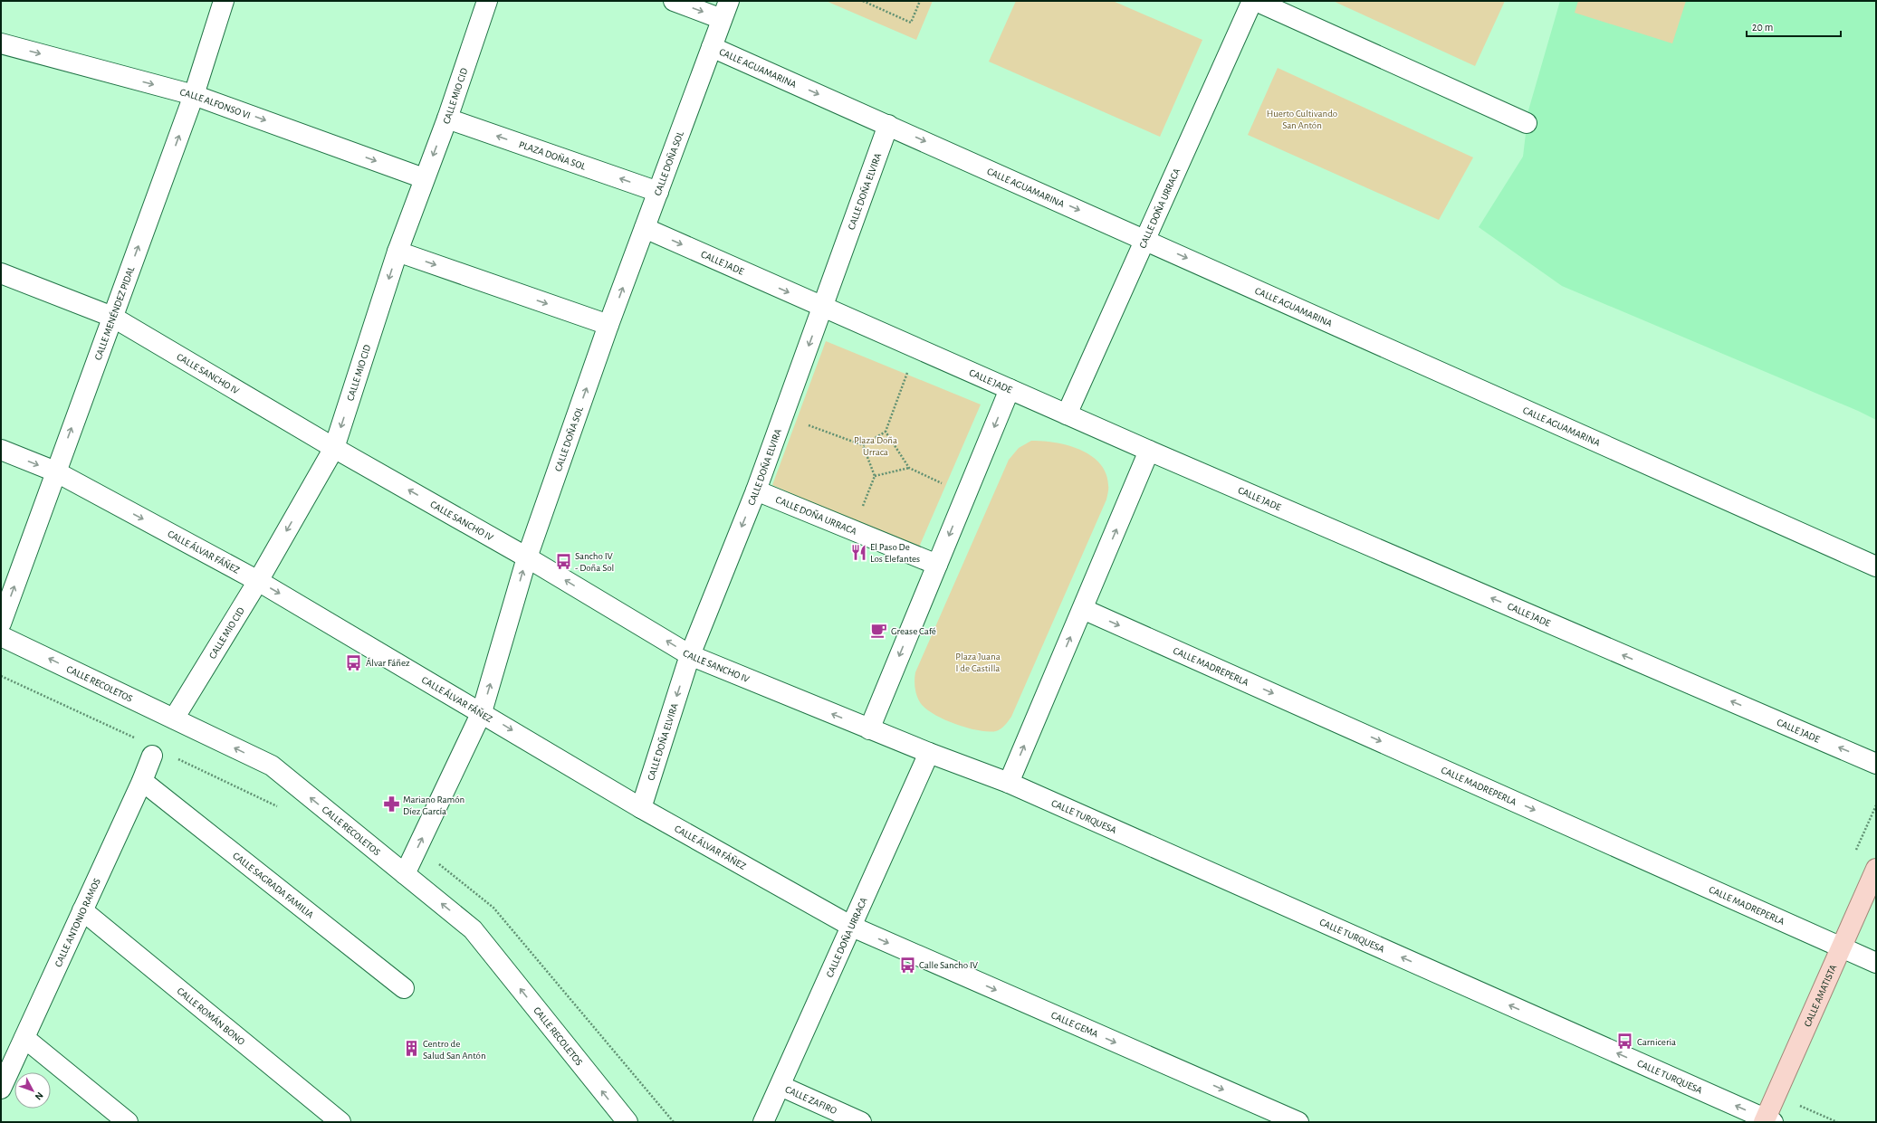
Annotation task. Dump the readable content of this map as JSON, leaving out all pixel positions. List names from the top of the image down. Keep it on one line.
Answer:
{"streets":{"main road":["CALLE AMATISTA"],"street":["CALLE AGUAMARINA","CALLE MIO CID","CALLE ALFONSO VI","PLAZA DOÑA SOL","CALLE DOÑA SOL","CALLE DOÑA ELVIRA","CALLE DOÑA URRACA","CALLE JADE","CALLE MENÉNDEZ PIDAL","CALLE SANCHO IV","CALLE ÁLVAR FÁÑEZ","CALLE MADREPERLA","CALLE RECOLETOS","CALLE TURQUESA","CALLE SAGRADA FAMILIA","CALLE ANTONIO RAMOS","CALLE ROMÁN BONO","CALLE GEMA","CALLE ZAFIRO"]},"crossings":[["CALLE AGUAMARINA","CALLE DOÑA SOL"],["CALLE AGUAMARINA","CALLE DOÑA ELVIRA"],["CALLE AGUAMARINA","CALLE DOÑA URRACA"],["CALLE MIO CID","CALLE ALFONSO VI"],["CALLE MIO CID","PLAZA DOÑA SOL"],["CALLE MIO CID","CALLE SANCHO IV"],["CALLE MIO CID","CALLE ÁLVAR FÁÑEZ"],["CALLE MIO CID","CALLE RECOLETOS"],["CALLE ALFONSO VI","CALLE MENÉNDEZ PIDAL"],["PLAZA DOÑA SOL","CALLE DOÑA SOL"],["CALLE DOÑA SOL","CALLE JADE"],["CALLE DOÑA SOL","CALLE SANCHO IV"],["CALLE DOÑA SOL","CALLE ÁLVAR FÁÑEZ"],["CALLE DOÑA SOL","CALLE RECOLETOS"],["CALLE DOÑA ELVIRA","CALLE DOÑA URRACA"],["CALLE DOÑA ELVIRA","CALLE JADE"],["CALLE DOÑA ELVIRA","CALLE SANCHO IV"],["CALLE DOÑA ELVIRA","CALLE ÁLVAR FÁÑEZ"],["CALLE DOÑA URRACA","CALLE JADE"],["CALLE DOÑA URRACA","CALLE SANCHO IV"],["CALLE DOÑA URRACA","CALLE ÁLVAR FÁÑEZ"],["CALLE DOÑA URRACA","CALLE TURQUESA"],["CALLE DOÑA URRACA","CALLE GEMA"],["CALLE DOÑA URRACA","CALLE ZAFIRO"],["CALLE MENÉNDEZ PIDAL","CALLE SANCHO IV"],["CALLE MENÉNDEZ PIDAL","CALLE ÁLVAR FÁÑEZ"],["CALLE SANCHO IV","CALLE TURQUESA"],["CALLE ÁLVAR FÁÑEZ","CALLE GEMA"],["CALLE MADREPERLA","CALLE AMATISTA"],["CALLE TURQUESA","CALLE AMATISTA"],["CALLE SAGRADA FAMILIA","CALLE ANTONIO RAMOS"],["CALLE ANTONIO RAMOS","CALLE ROMÁN BONO"]],"one_way":["CALLE AGUAMARINA","CALLE MIO CID","CALLE ALFONSO VI","CALLE DOÑA SOL","CALLE DOÑA ELVIRA","CALLE MENÉNDEZ PIDAL","CALLE SANCHO IV","CALLE ÁLVAR FÁÑEZ","CALLE MADREPERLA","CALLE RECOLETOS","CALLE TURQUESA","CALLE GEMA"],"parks":["Huerto Cultivando San Antón","Plaza Doña Urraca","Plaza Juana I de Castilla"],"places":{"restaurant":["El Paso De Los Elefantes"],"bus stop":["Sancho IV - Doña Sol","Álvar Fáñez","Calle Sancho IV","Carniceria"],"cafe":["Grease Café"],"pharmacy":["Mariano Ramón Díez García"],"building":["Centro de Salud San Antón"]},"scale_bar":"20 m","north":"bottom right"}
